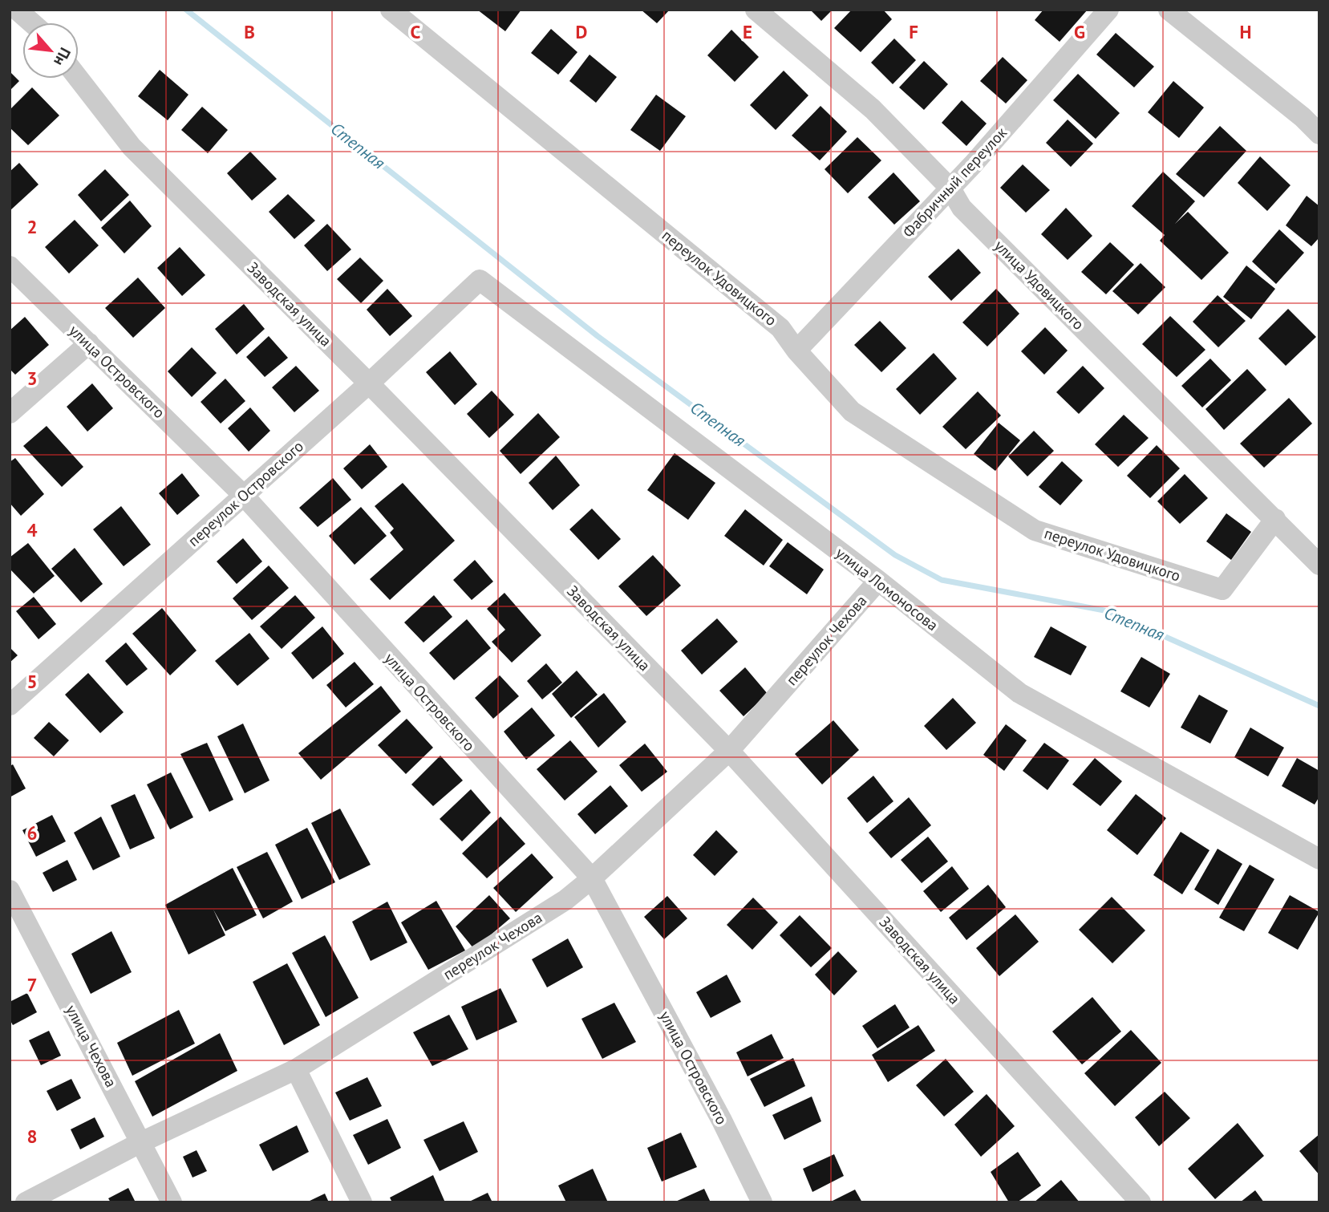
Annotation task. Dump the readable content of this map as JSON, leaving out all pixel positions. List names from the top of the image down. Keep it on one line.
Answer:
{"streets":{"street":["Фабричный переулок","переулок Удовицкого","улица Удовицкого","Заводская улица","улица Островского","переулок Островского","улица Ломоносова","переулок Чехова","улица Чехова"]},"crossings":[["Фабричный переулок","переулок Удовицкого"],["Фабричный переулок","улица Удовицкого"],["переулок Удовицкого","улица Удовицкого"],["Заводская улица","переулок Островского"],["Заводская улица","переулок Чехова"],["улица Островского","переулок Островского"],["улица Островского","переулок Чехова"],["переулок Островского","улица Ломоносова"],["улица Ломоносова","переулок Чехова"],["переулок Чехова","улица Чехова"]],"water":["Степная"],"north":"bottom right","grid":{"columns":["B","C","D","E","F","G","H"],"rows":["2","3","4","5","6","7","8"]}}
